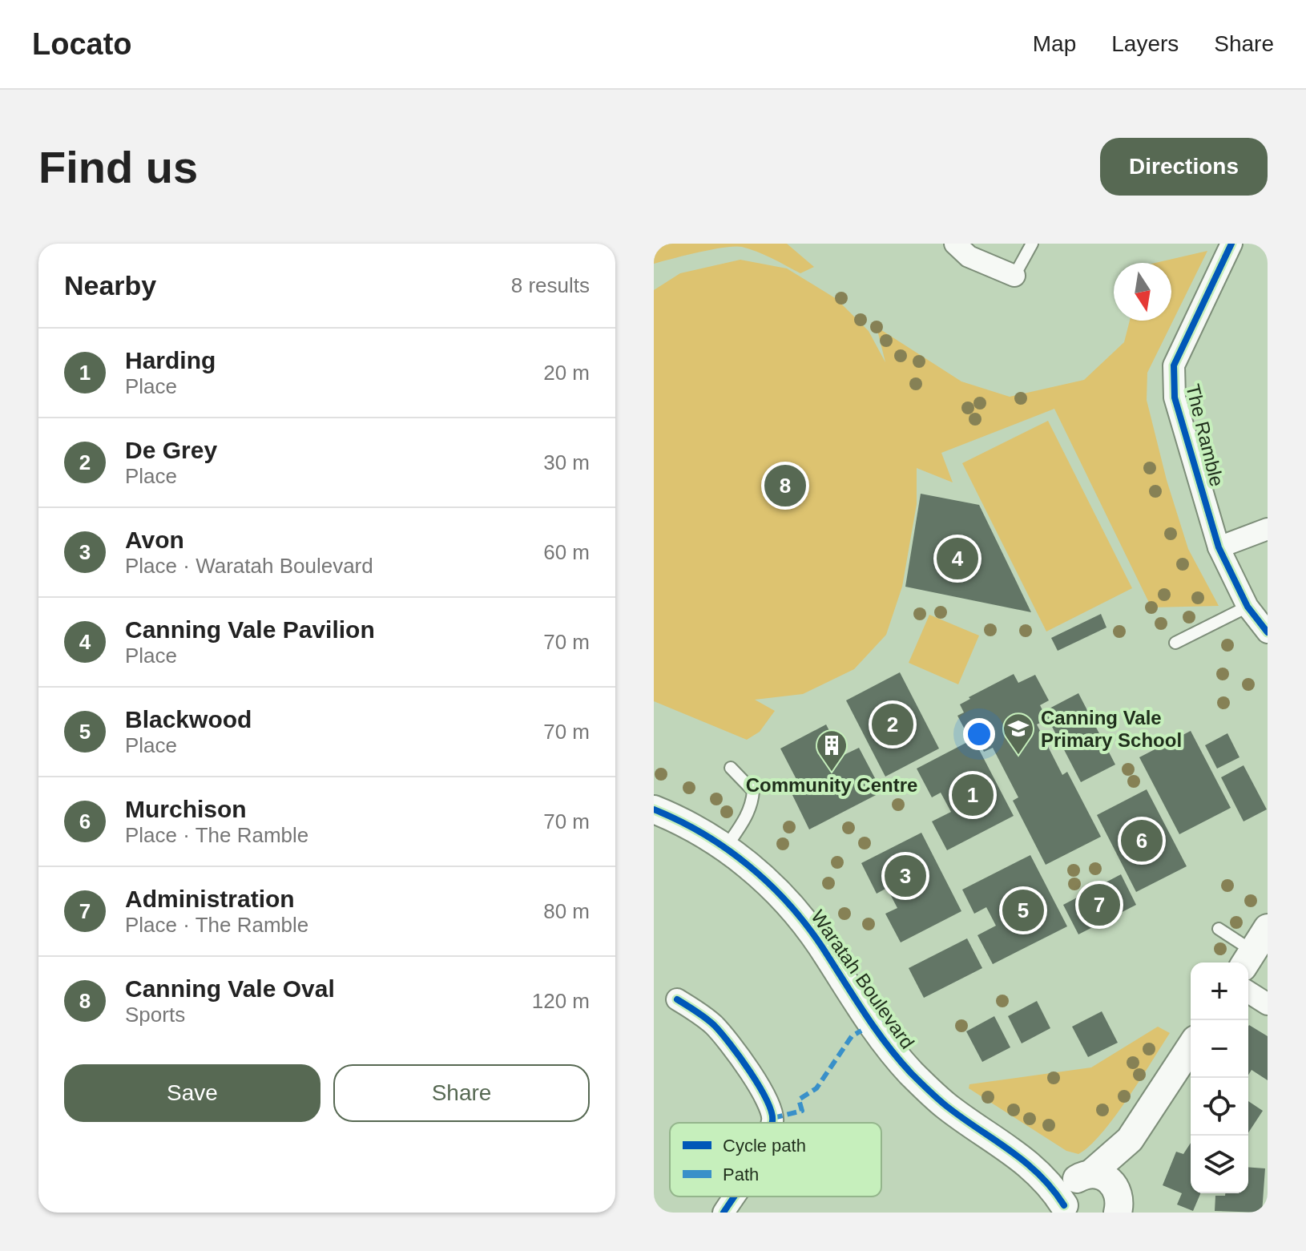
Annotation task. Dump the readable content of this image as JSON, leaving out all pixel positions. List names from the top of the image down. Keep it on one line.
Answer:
{"streets":{"street":["The Ramble","Waratah Boulevard"]},"places":{"school or university":["Canning Vale Primary School"],"building":["Community Centre"]},"legend":["Cycle path","Path"],"north":"bottom","page":{"header":"Locato","nav":["Map","Layers","Share"],"buttons":["Directions",["Save","Share"]],"title":"Find us","heading":["Nearby","8 results"],"list":[{"mark":"1","name":"Harding","note":"Place","value":"20 m"},{"mark":"2","name":"De Grey","note":"Place","value":"30 m"},{"mark":"3","name":"Avon","note":"Place · Waratah Boulevard","value":"60 m"},{"mark":"4","name":"Canning Vale Pavilion","note":"Place","value":"70 m"},{"mark":"5","name":"Blackwood","note":"Place","value":"70 m"},{"mark":"6","name":"Murchison","note":"Place · The Ramble","value":"70 m"},{"mark":"7","name":"Administration","note":"Place · The Ramble","value":"80 m"},{"mark":"8","name":"Canning Vale Oval","note":"Sports","value":"120 m"}],"pins":["8","4","2","1","6","3","7","5"],"map_buttons":["+","−"]}}
